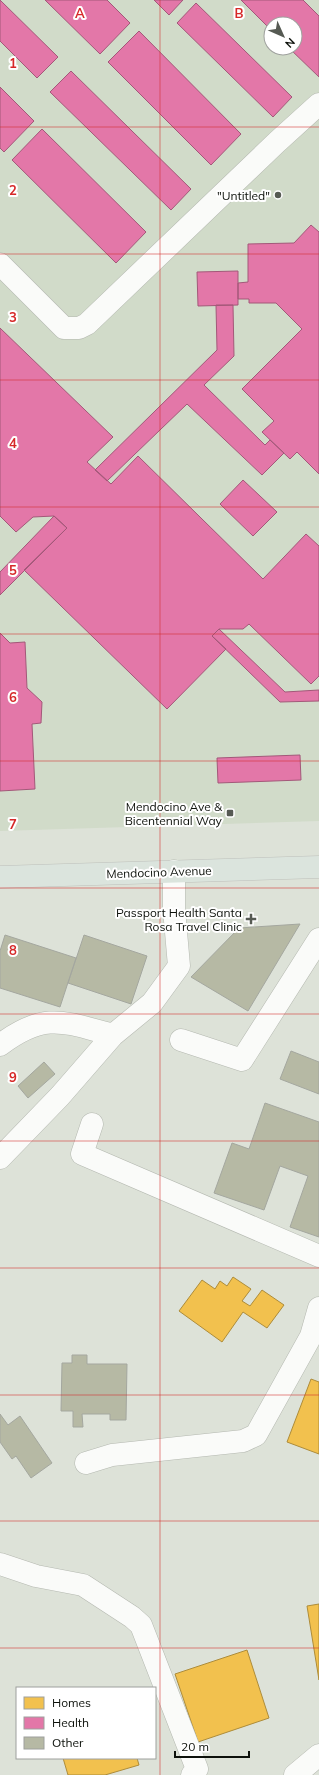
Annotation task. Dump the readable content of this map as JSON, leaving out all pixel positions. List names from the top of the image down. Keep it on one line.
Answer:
{"streets":{"main road":["Mendocino Avenue"]},"places":{"other":["\"Untitled\""],"transit":["Mendocino Ave & Bicentennial Way"],"health":["Passport Health Santa Rosa Travel Clinic"]},"legend":["Homes","Health","Other"],"scale_bar":"20 m","north":"bottom right","grid":{"columns":["A","B"],"rows":["1","2","3","4","5","6","7","8","9"]}}
